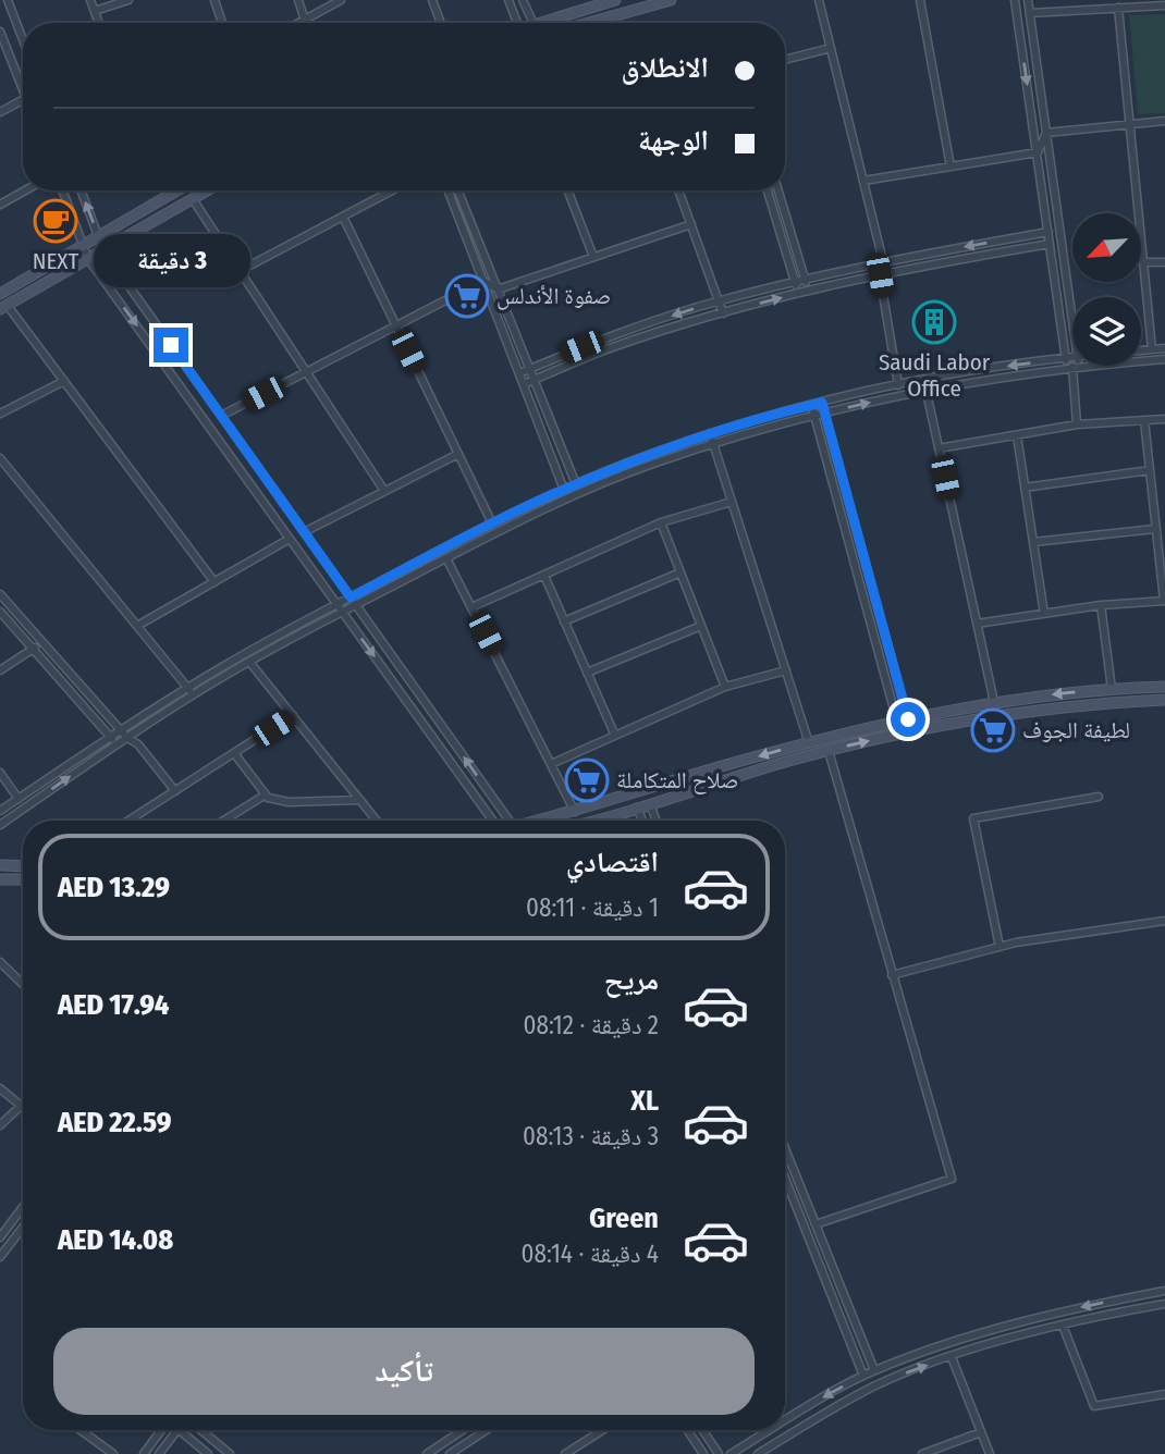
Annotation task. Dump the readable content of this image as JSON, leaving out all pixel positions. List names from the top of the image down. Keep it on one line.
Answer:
{"places":{"cafe":["NEXT"],"supermarket":["صفوة الأندلس","لطيفة الجوف","صلاح المتكاملة"],"building":["Saudi Labor Office"]},"north":"bottom left","page":{"banner":["الانطلاق","الوجهة"],"bubble":"3 دقيقة","list":[{"name":"اقتصادي","note":"1 دقيقة · 08:11","value":"AED 13.29"},{"name":"مريح","note":"2 دقيقة · 08:12","value":"AED 17.94"},{"name":"XL","note":"3 دقيقة · 08:13","value":"AED 22.59"},{"name":"Green","note":"4 دقيقة · 08:14","value":"AED 14.08"}],"buttons":"تأكيد"}}
